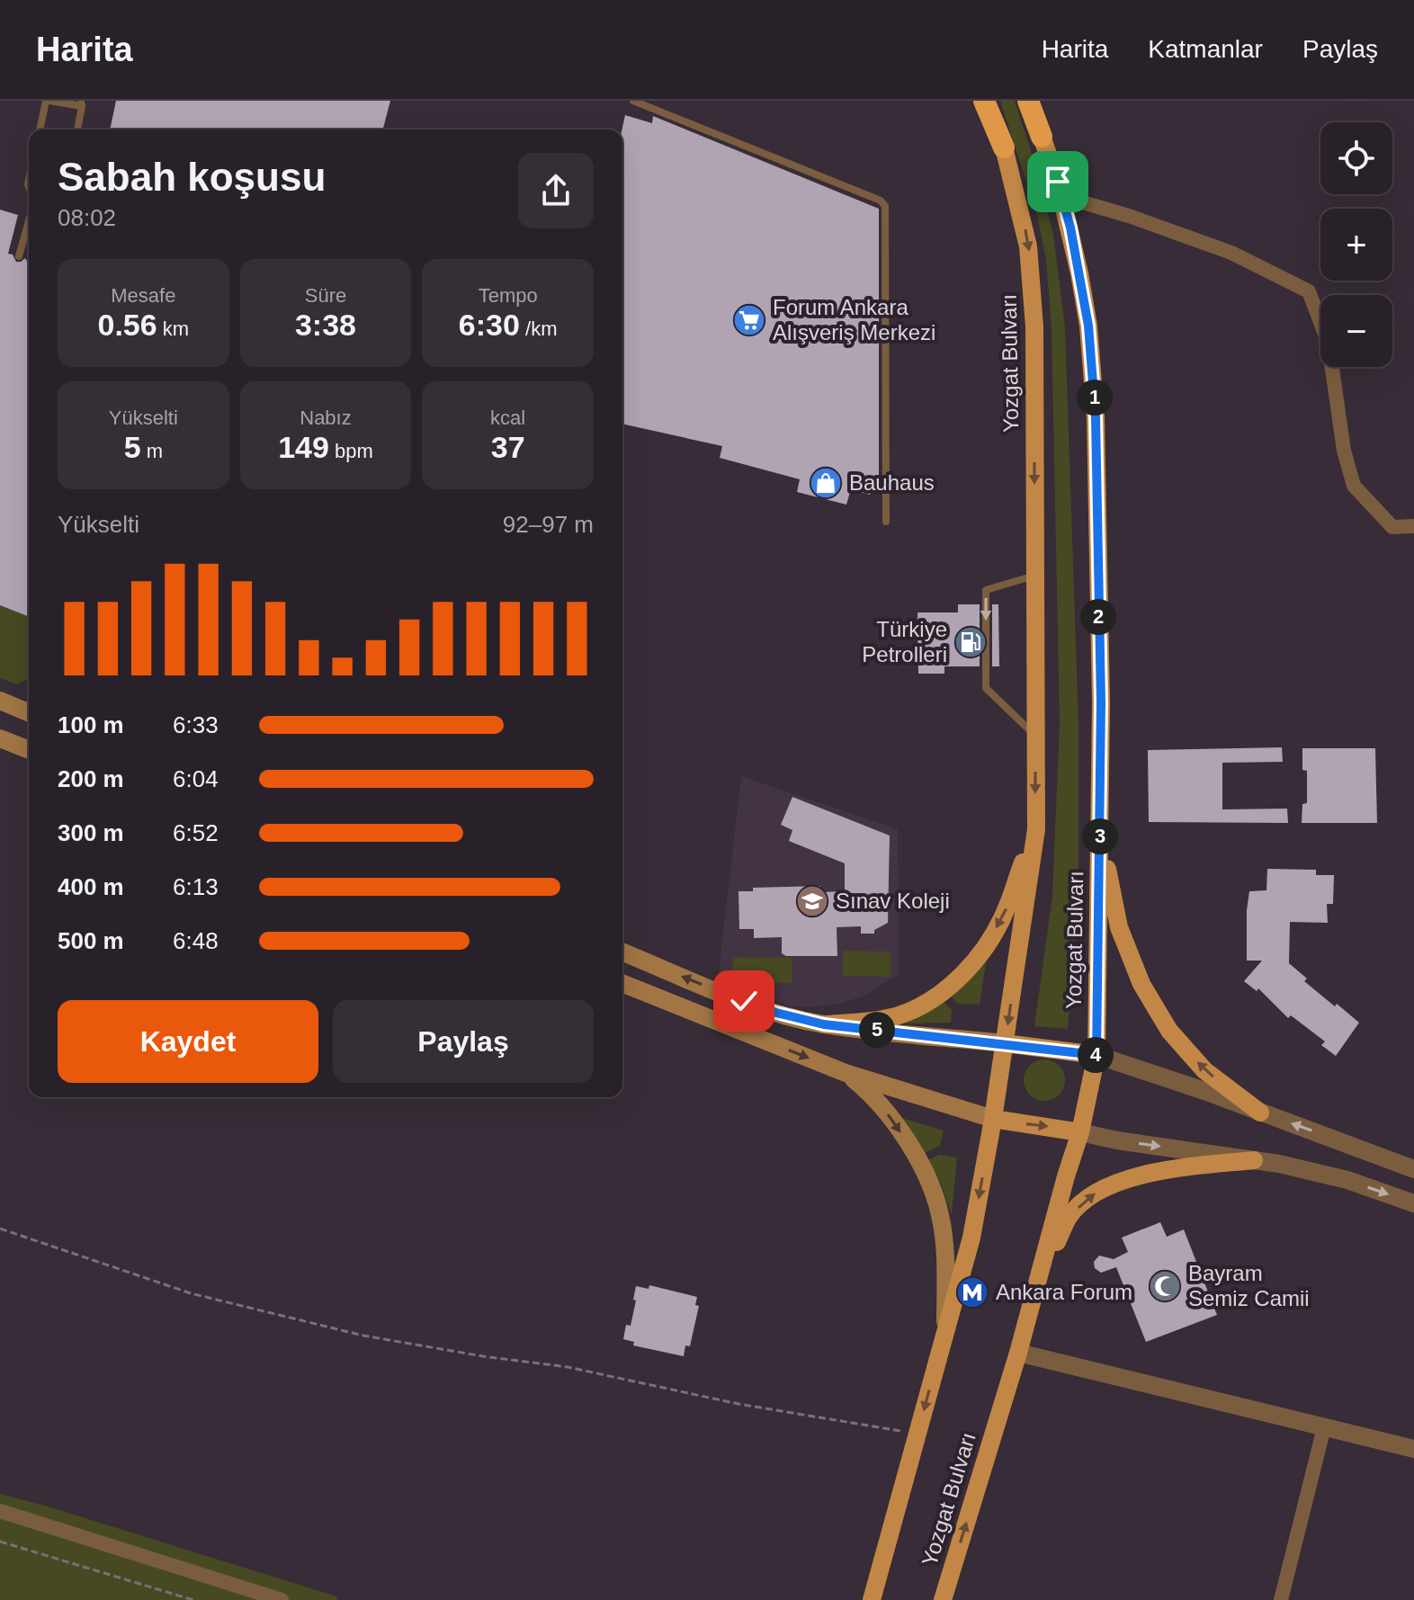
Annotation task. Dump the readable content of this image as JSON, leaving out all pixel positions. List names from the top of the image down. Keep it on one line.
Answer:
{"streets":{"main road":["Yozgat Bulvarı"]},"places":{"supermarket":["Forum Ankara Alışveriş Merkezi"],"shop":["Bauhaus"],"fuel station":["Türkiye Petrolleri"],"school or university":["Sınav Koleji"],"mosque":["Bayram Semiz Camii"],"metro station":["Ankara Forum"]},"page":{"header":"Harita","nav":["Harita","Katmanlar","Paylaş"],"map_buttons":["+","−"],"heading":["Sabah koşusu","08:02"],"stats":[["Mesafe","0.56 km"],["Süre","3:38"],["Tempo","6:30 /km"],["Yükselti","5 m"],["Nabız","149 bpm"],["kcal","37"]],"pins":["1","2","3","5","4"],"chart":["Yükselti","92–97 m"],"list":[{"name":"100 m","note":"6:33"},{"name":"200 m","note":"6:04"},{"name":"300 m","note":"6:52"},{"name":"400 m","note":"6:13"},{"name":"500 m","note":"6:48"}],"buttons":["Kaydet","Paylaş"]}}
